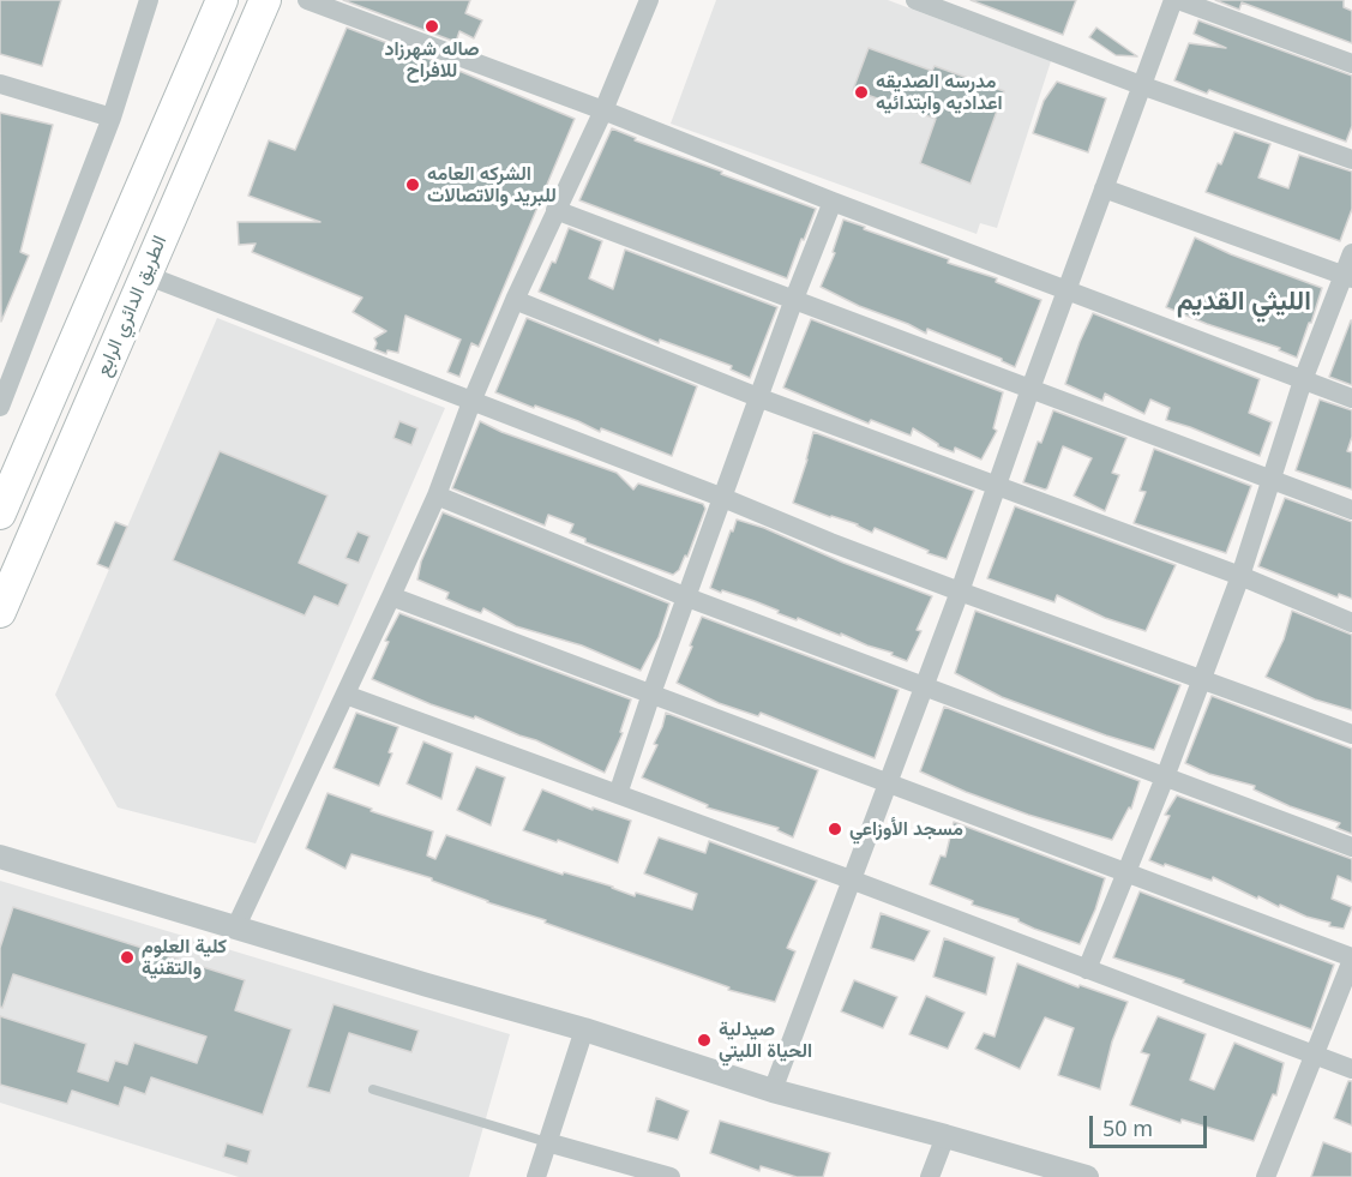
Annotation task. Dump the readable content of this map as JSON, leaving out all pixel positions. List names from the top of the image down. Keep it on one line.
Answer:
{"streets":{"main road":["الطريق الدائري الرابع"]},"districts":["الليثي القديم"],"places":["صاله شهرزاد للافراح","مدرسه الصديقه اعداديه وابتدائيه","الشركه العامه للبريد والاتصالات","مسجد الأوزاعي","كلية العلوم والتقنية","صيدلية الحياة الليتي"],"scale_bar":"50 m"}
